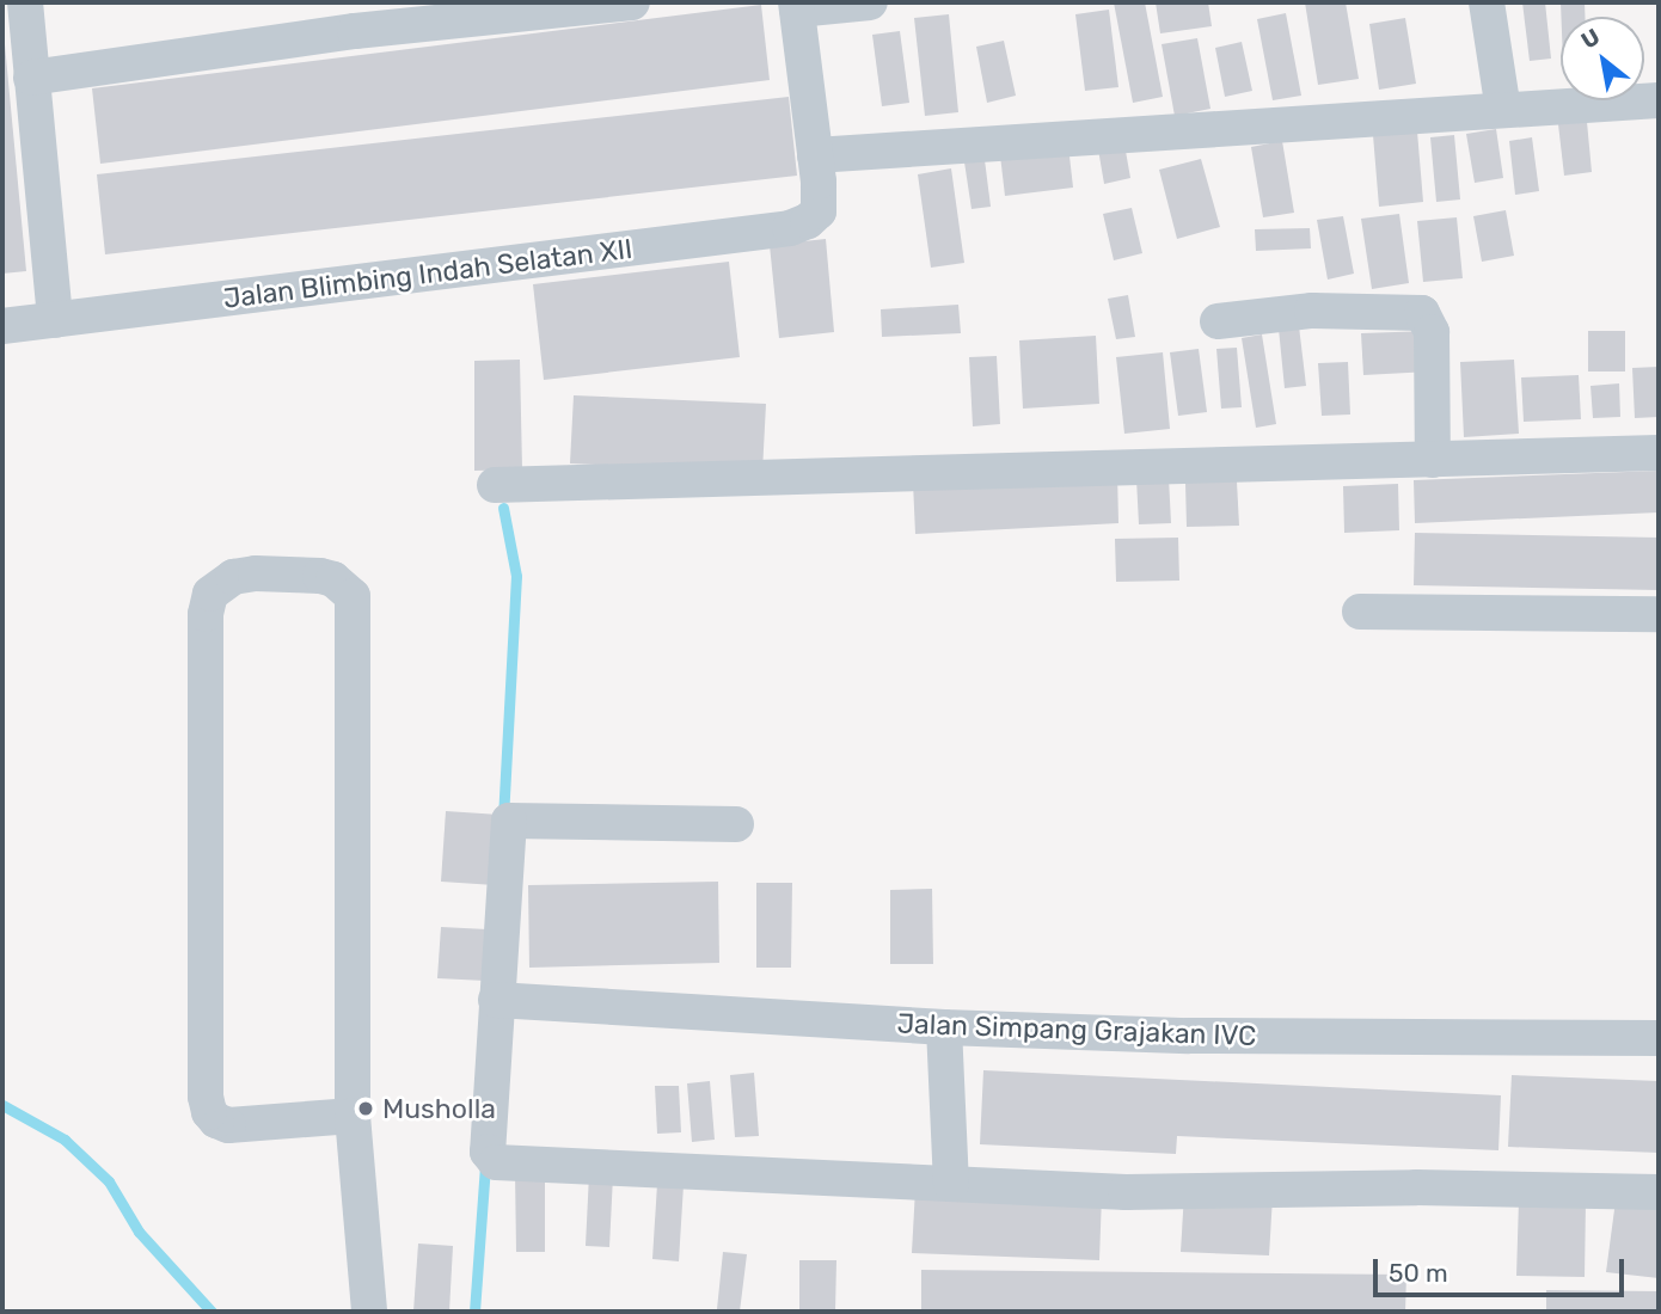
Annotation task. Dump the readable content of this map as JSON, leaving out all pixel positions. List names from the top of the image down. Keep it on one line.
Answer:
{"streets":{"street":["Jalan Blimbing Indah Selatan XII","Jalan Simpang Grajakan IVC"]},"places":["Musholla"],"scale_bar":"50 m","north":"top left"}
